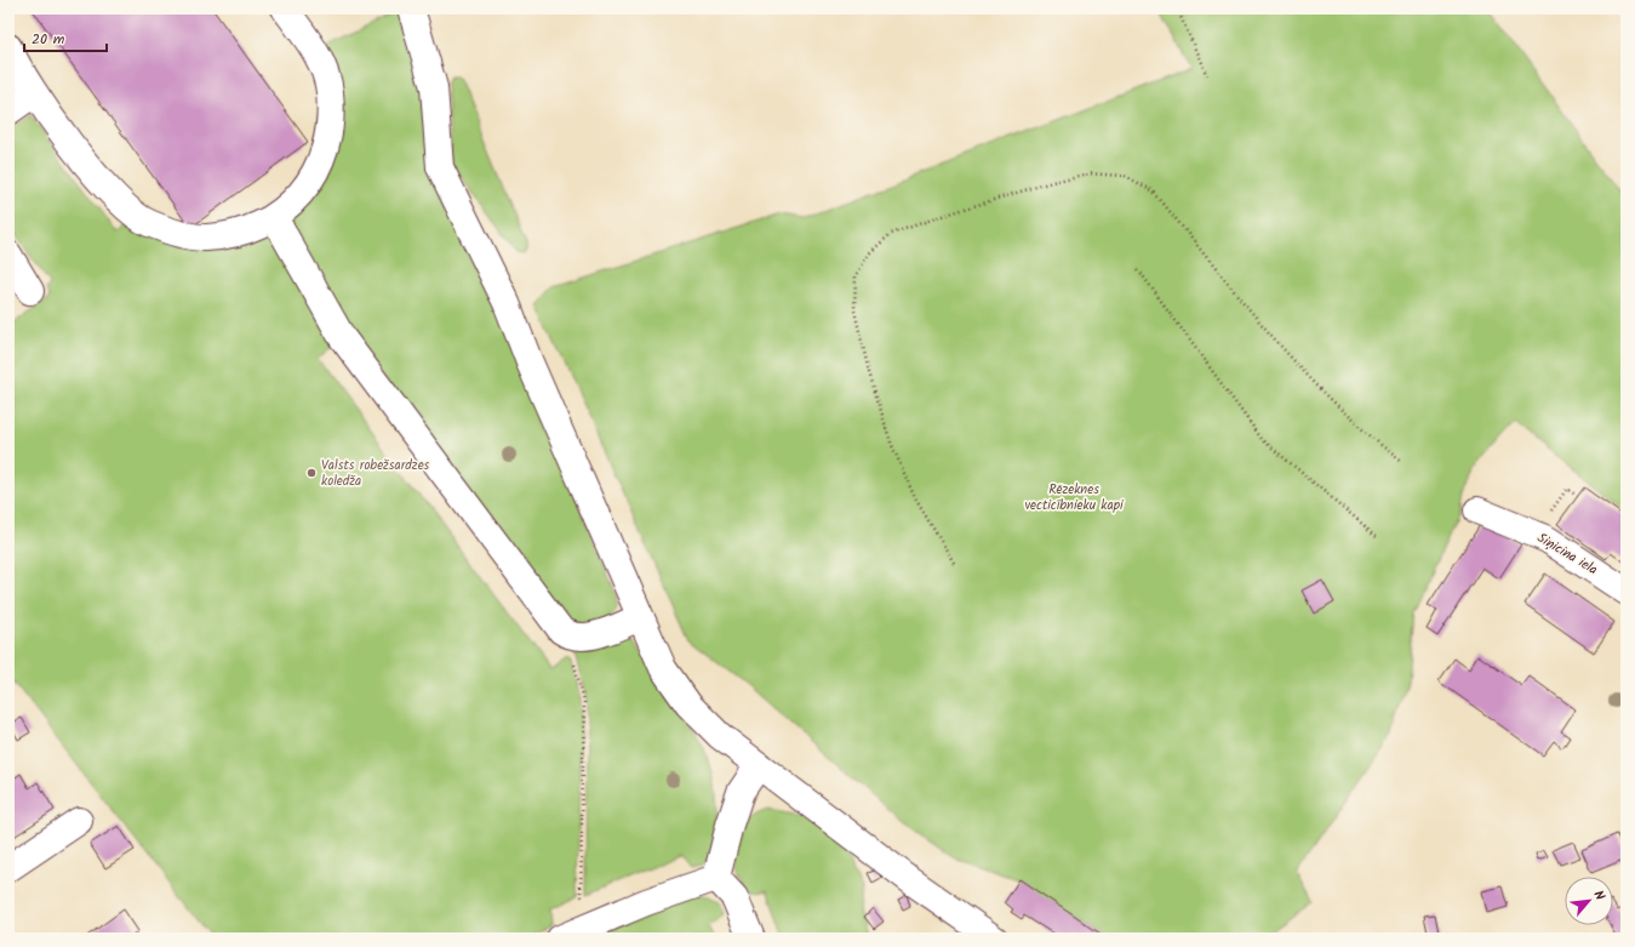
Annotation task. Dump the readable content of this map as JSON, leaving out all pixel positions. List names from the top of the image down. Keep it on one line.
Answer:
{"streets":{"street":["Siņicina iela"]},"parks":["Rēzeknes vecticībnieku kapi"],"places":["Valsts robežsardzes koledža"],"scale_bar":"20 m","north":"top right"}
